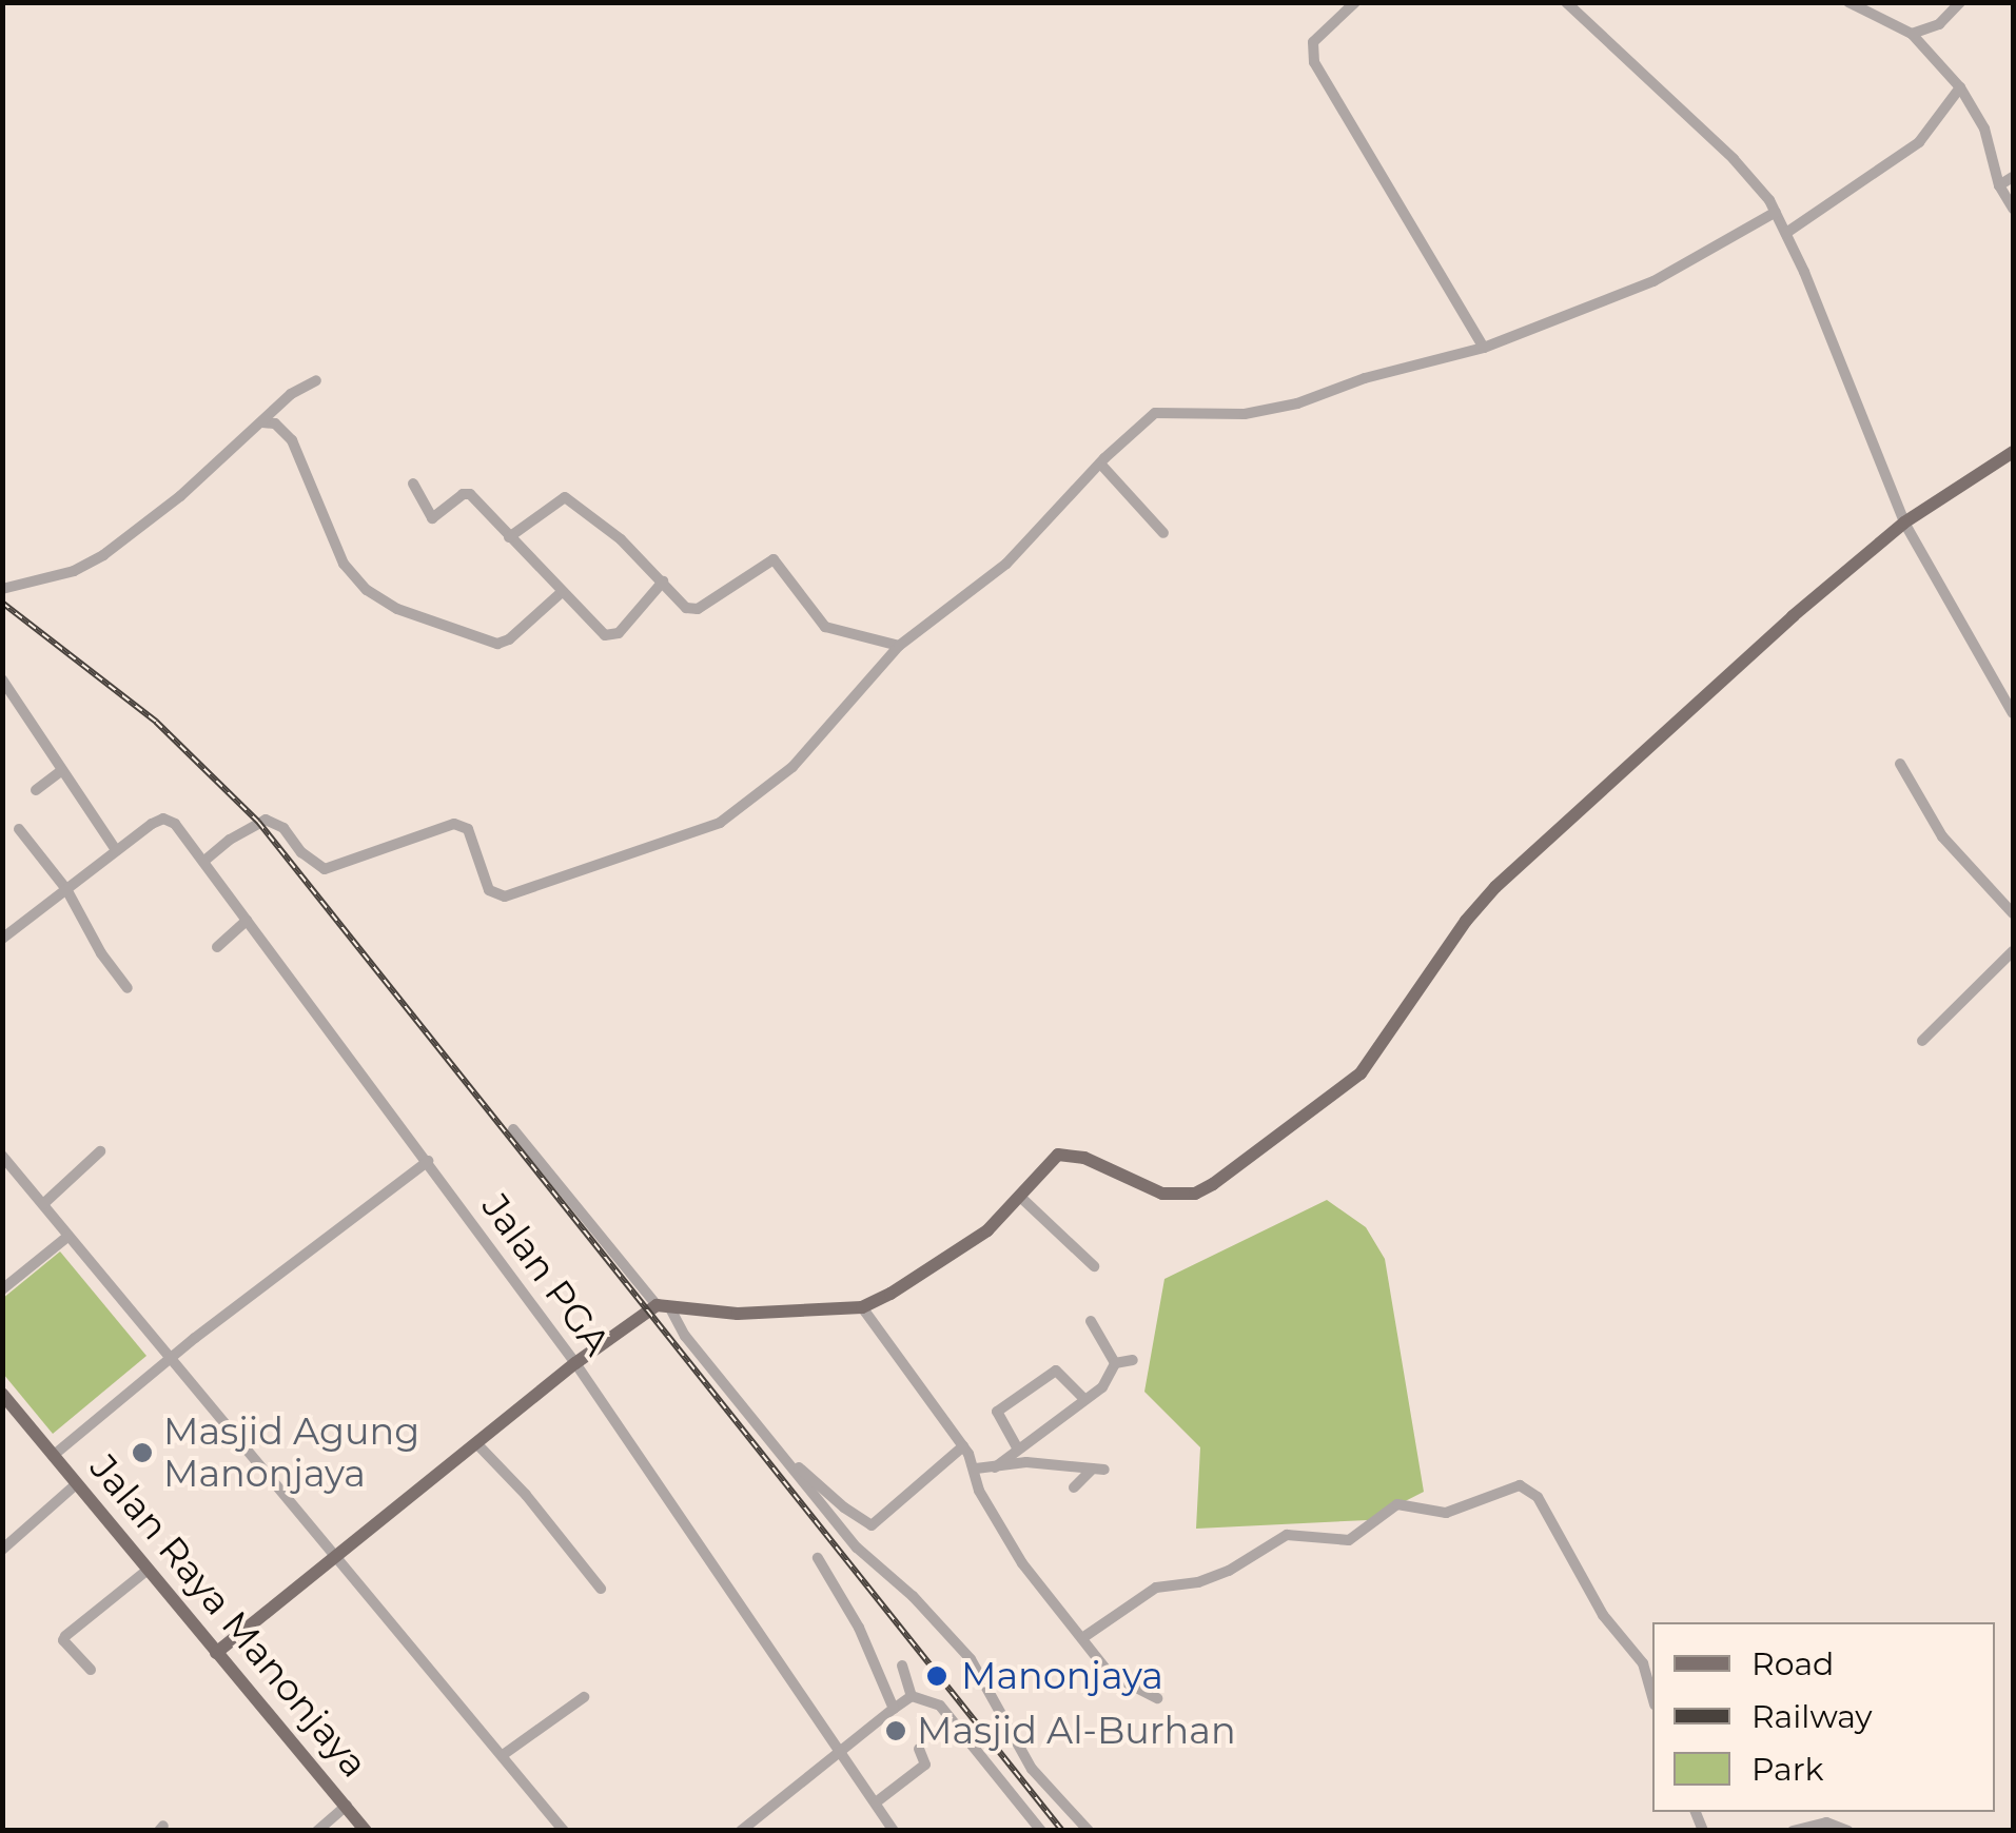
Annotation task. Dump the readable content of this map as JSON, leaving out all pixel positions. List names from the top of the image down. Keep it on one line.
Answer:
{"streets":{"main road":["Jalan Raya Manonjaya"],"street":["Jalan PGA"]},"places":["Masjid Agung Manonjaya","Manonjaya","Masjid Al-Burhan"],"legend":["Road","Railway","Park"]}
